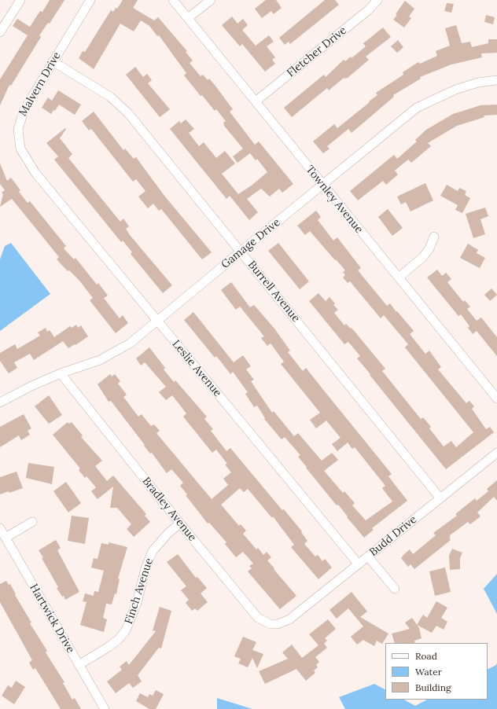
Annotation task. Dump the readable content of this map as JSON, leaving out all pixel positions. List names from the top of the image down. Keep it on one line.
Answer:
{"streets":{"street":["Fletcher Drive","Malvern Drive","Townley Avenue","Gamage Drive","Burrell Avenue","Leslie Avenue","Bradley Avenue","Budd Drive","Finch Avenue","Hartwick Drive"]},"crossings":[["Fletcher Drive","Townley Avenue"],["Malvern Drive","Burrell Avenue"],["Malvern Drive","Leslie Avenue"],["Townley Avenue","Gamage Drive"],["Gamage Drive","Burrell Avenue"],["Gamage Drive","Leslie Avenue"],["Gamage Drive","Bradley Avenue"],["Burrell Avenue","Budd Drive"],["Leslie Avenue","Budd Drive"],["Bradley Avenue","Budd Drive"],["Bradley Avenue","Finch Avenue"],["Finch Avenue","Hartwick Drive"]],"legend":["Road","Water","Building"]}
